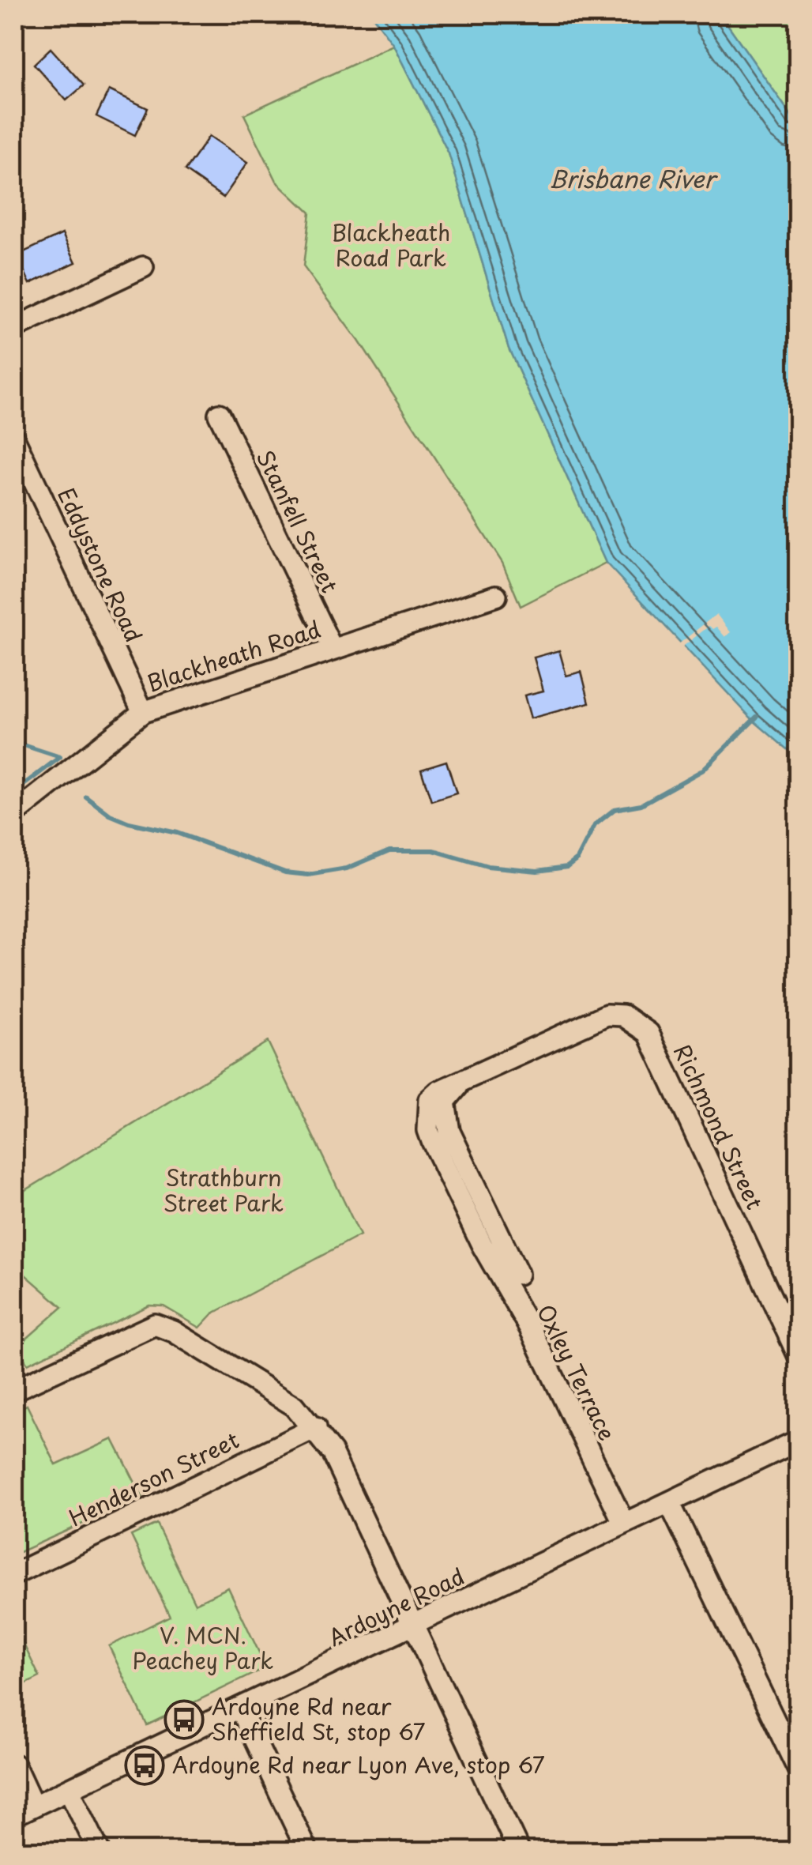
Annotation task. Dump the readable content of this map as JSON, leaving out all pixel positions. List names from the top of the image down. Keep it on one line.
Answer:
{"streets":{"street":["Stanfell Street","Eddystone Road","Blackheath Road","Richmond Street","Oxley Terrace","Henderson Street","Ardoyne Road"]},"crossings":[["Stanfell Street","Blackheath Road"],["Eddystone Road","Blackheath Road"],["Richmond Street","Oxley Terrace"],["Oxley Terrace","Ardoyne Road"]],"water":["Brisbane River"],"parks":["Blackheath Road Park","Strathburn Street Park","V. MCN. Peachey Park"],"places":{"bus stop":["Ardoyne Rd near Sheffield St, stop 67","Ardoyne Rd near Lyon Ave, stop 67"]}}
